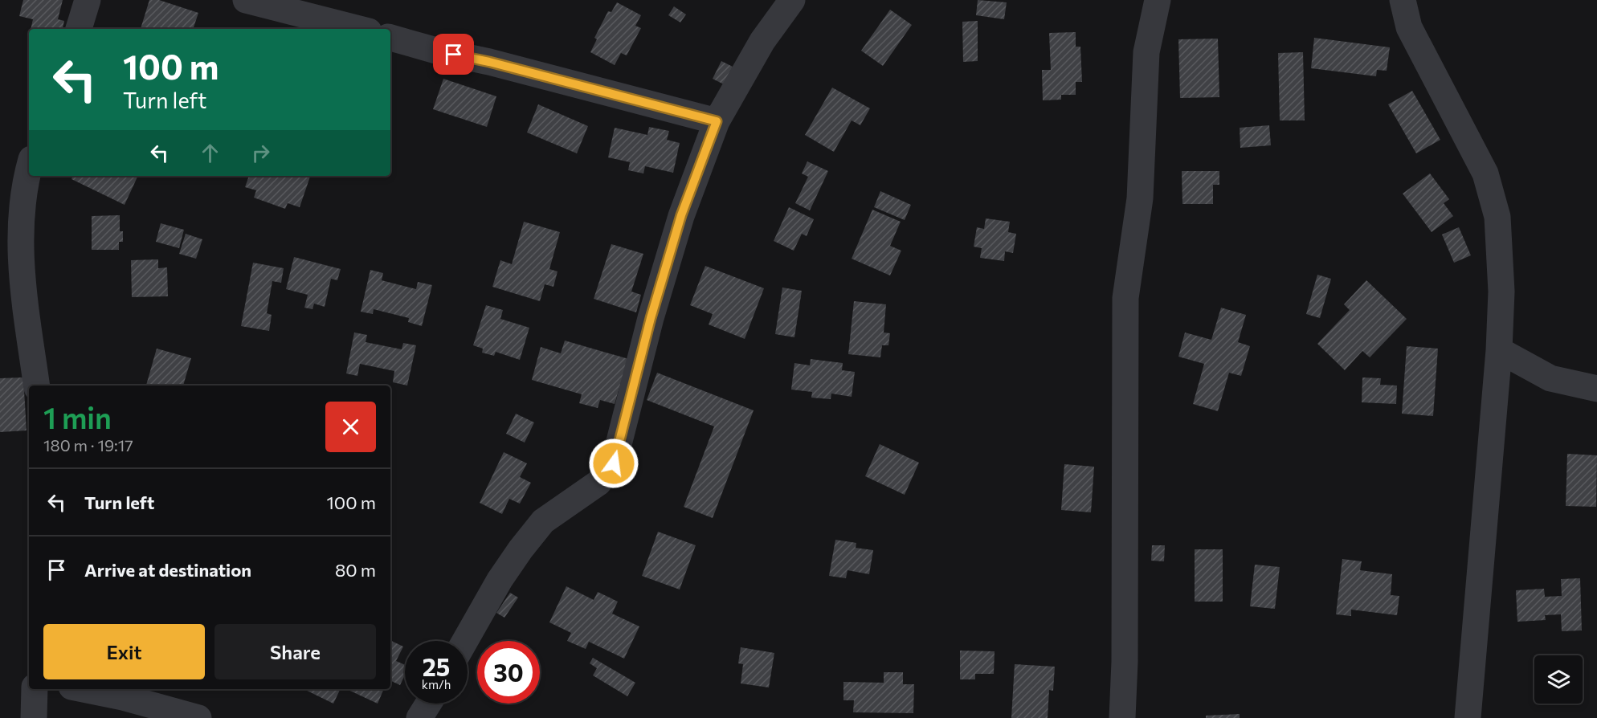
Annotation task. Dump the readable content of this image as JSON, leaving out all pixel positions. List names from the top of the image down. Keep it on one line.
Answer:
{"page":{"turn":["100 m","Turn left"],"heading":["1 min","180 m · 19:17"],"list":[{"name":"Turn left","value":"100 m"},{"name":"Arrive at destination","value":"80 m"}],"buttons":["Exit","Share"],"speed":"25 km/h","limit":"30"}}
